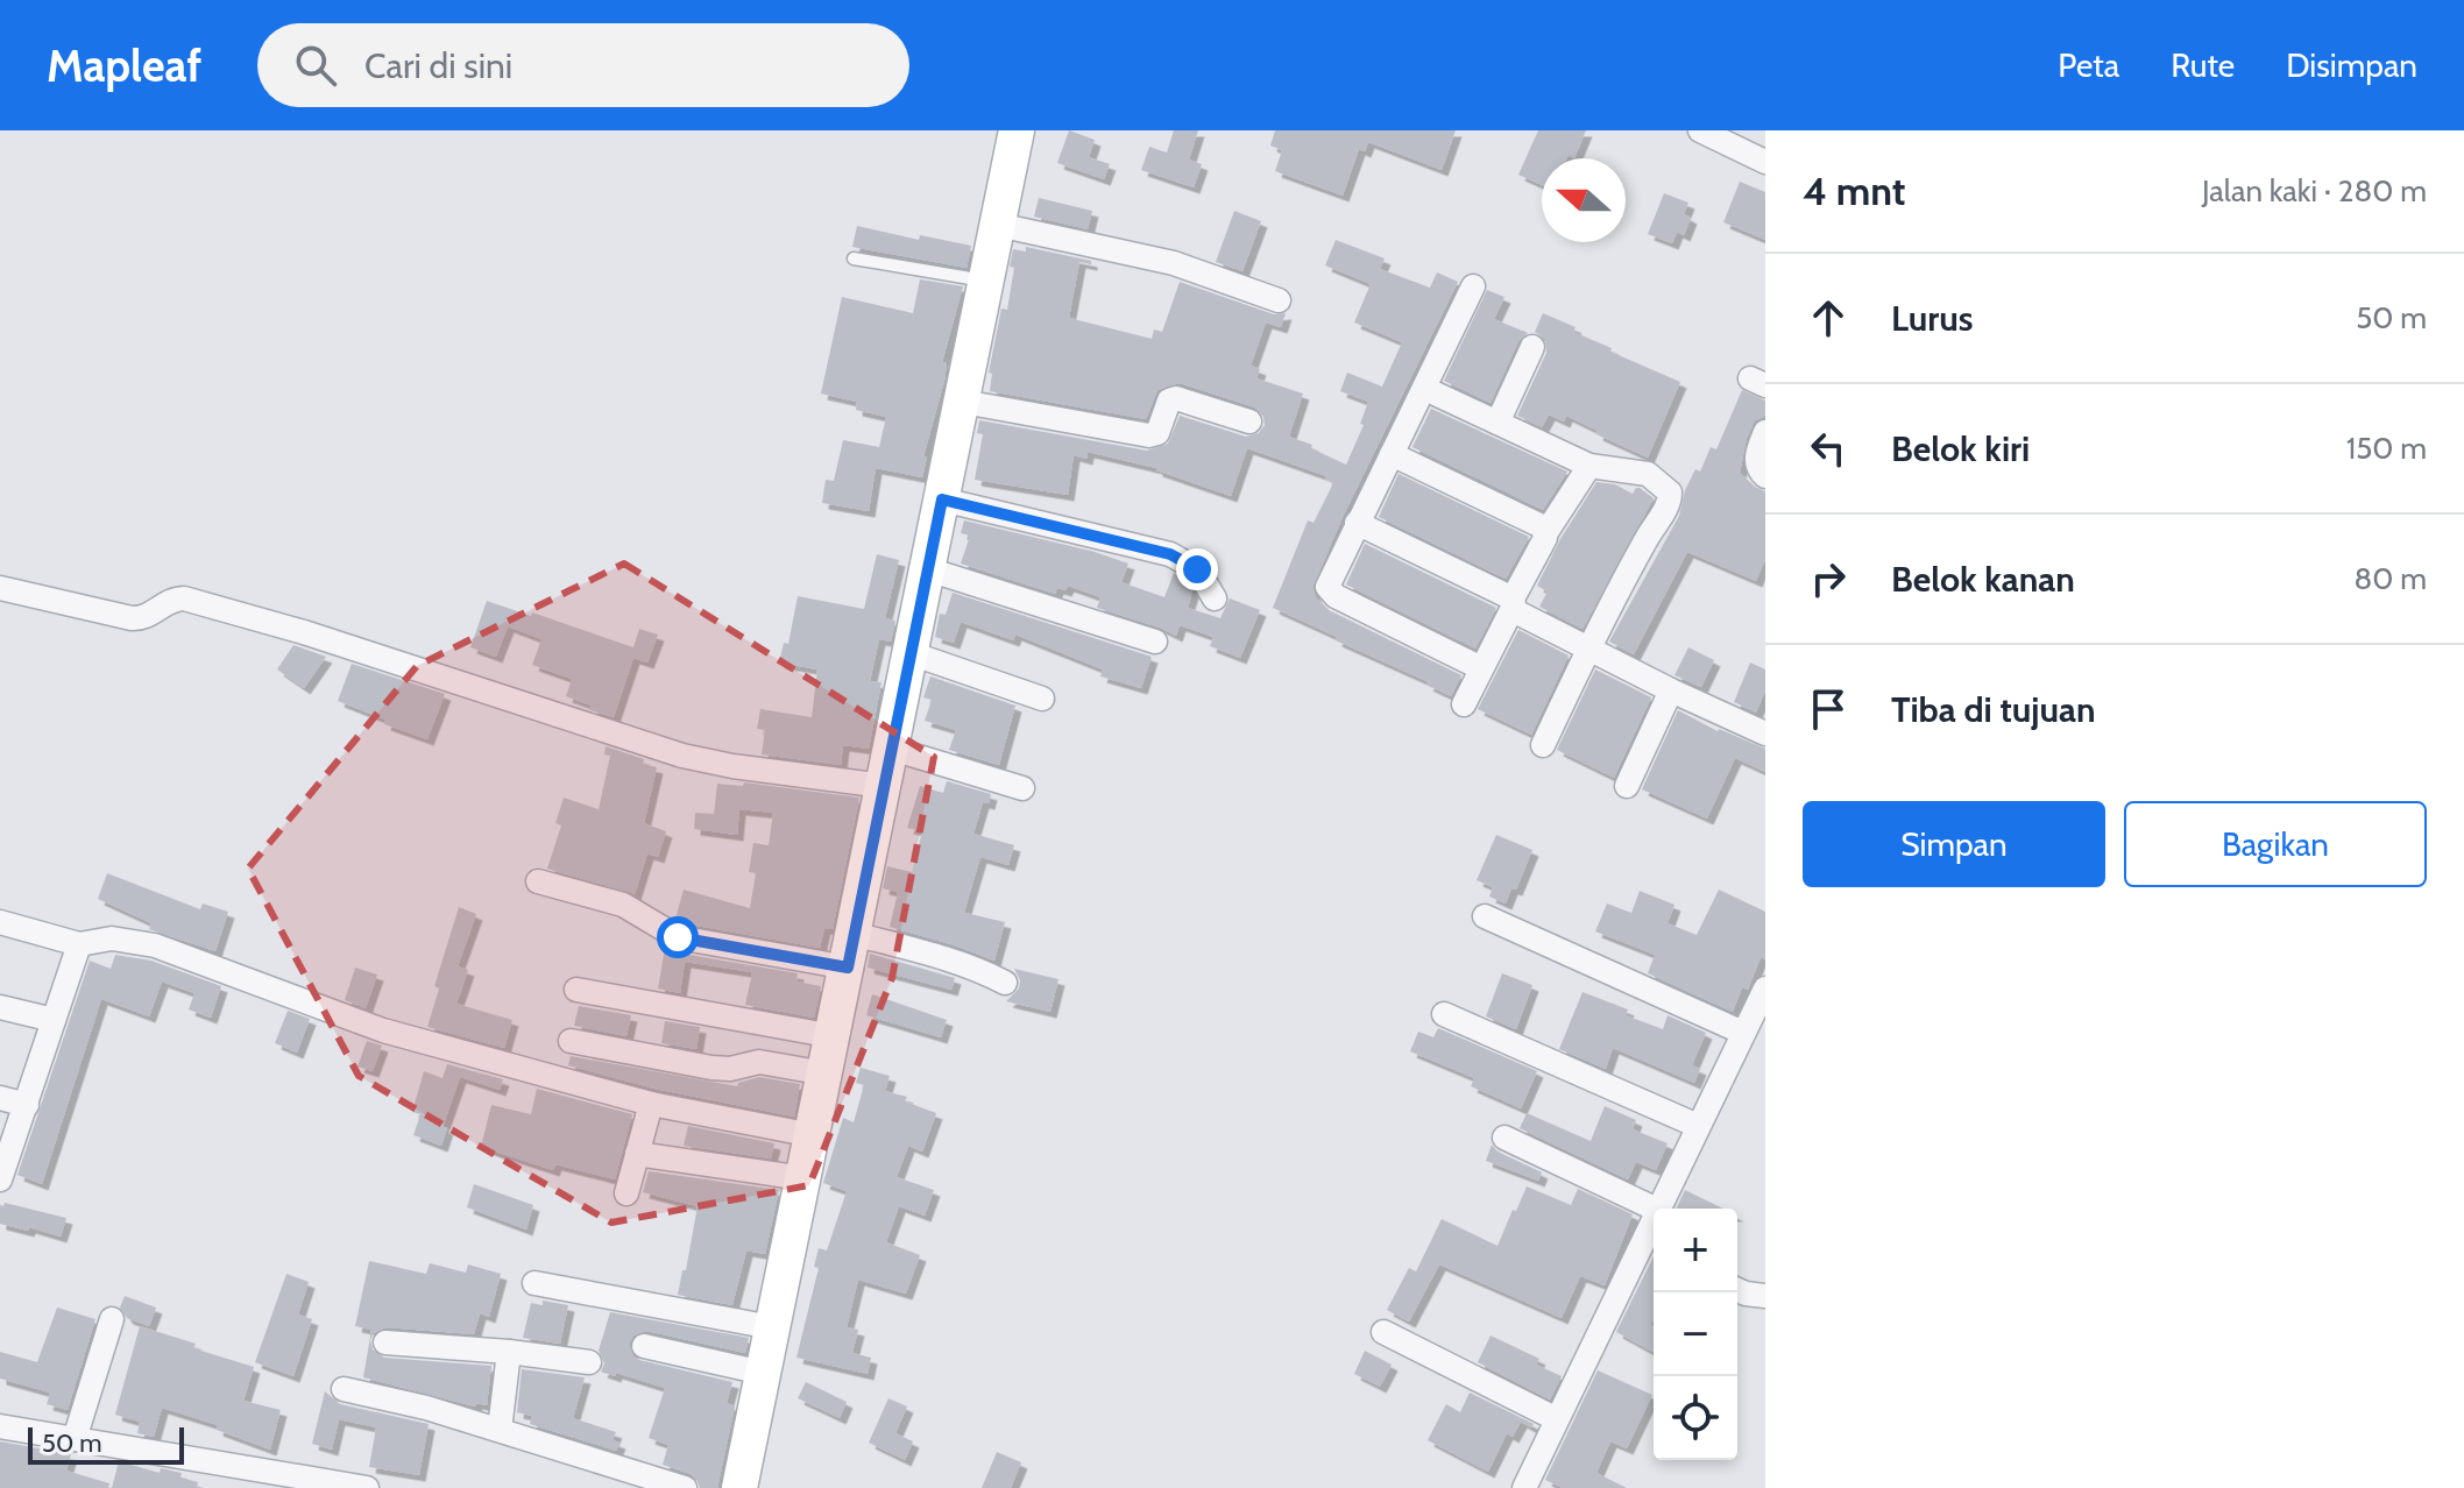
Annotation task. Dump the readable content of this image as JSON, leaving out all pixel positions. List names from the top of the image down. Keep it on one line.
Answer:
{"scale_bar":"50 m","north":"left","page":{"header":"Mapleaf","search":"Cari di sini","nav":["Peta","Rute","Disimpan"],"heading":["4 mnt","Jalan kaki · 280 m"],"list":[["Lurus","50 m"],["Belok kiri","150 m"],["Belok kanan","80 m"],"Tiba di tujuan"],"buttons":["Simpan","Bagikan"],"map_buttons":["+","−"],"scale":"50 m"}}
